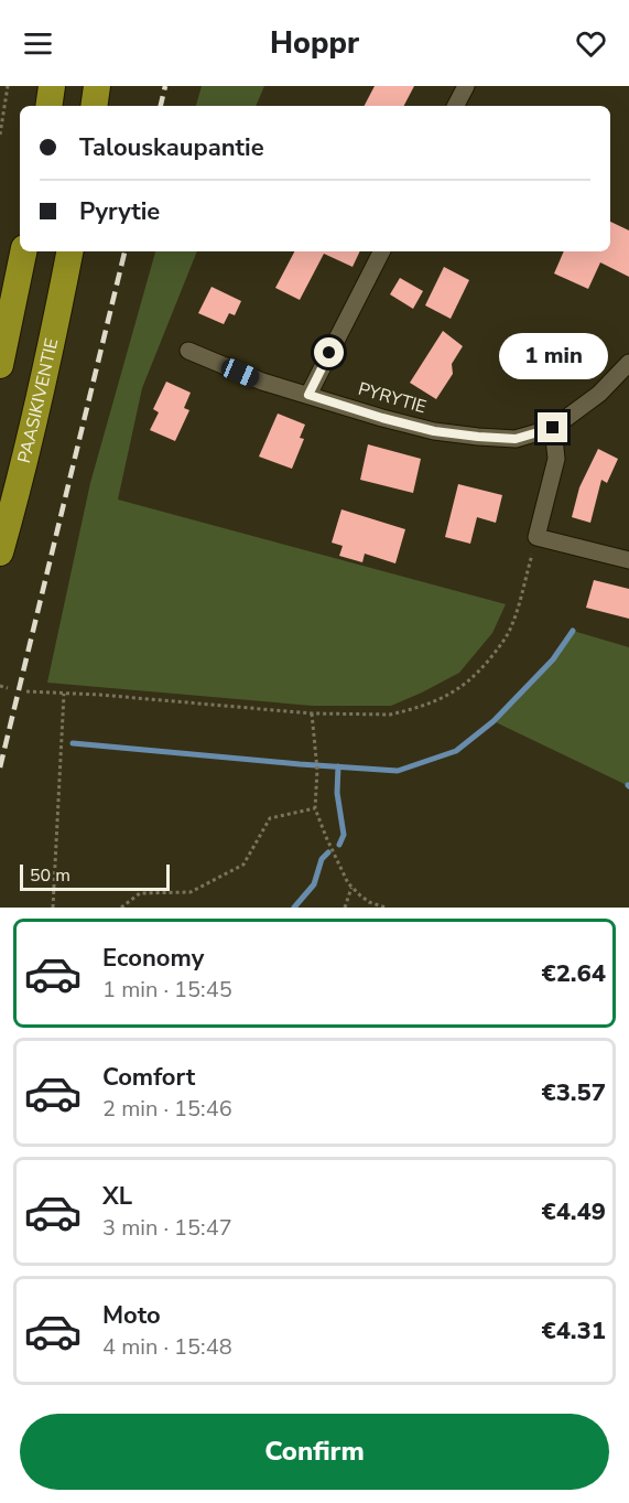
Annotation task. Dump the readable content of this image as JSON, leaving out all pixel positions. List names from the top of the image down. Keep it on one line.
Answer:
{"streets":{"highway":["PAASIKIVENTIE"],"street":["PYRYTIE"]},"scale_bar":"50 m","page":{"header":"Hoppr","banner":["Talouskaupantie","Pyrytie"],"bubble":"1 min","scale":"50 m","list":[{"name":"Economy","note":"1 min · 15:45","value":"€2.64"},{"name":"Comfort","note":"2 min · 15:46","value":"€3.57"},{"name":"XL","note":"3 min · 15:47","value":"€4.49"},{"name":"Moto","note":"4 min · 15:48","value":"€4.31"}],"buttons":"Confirm"}}
